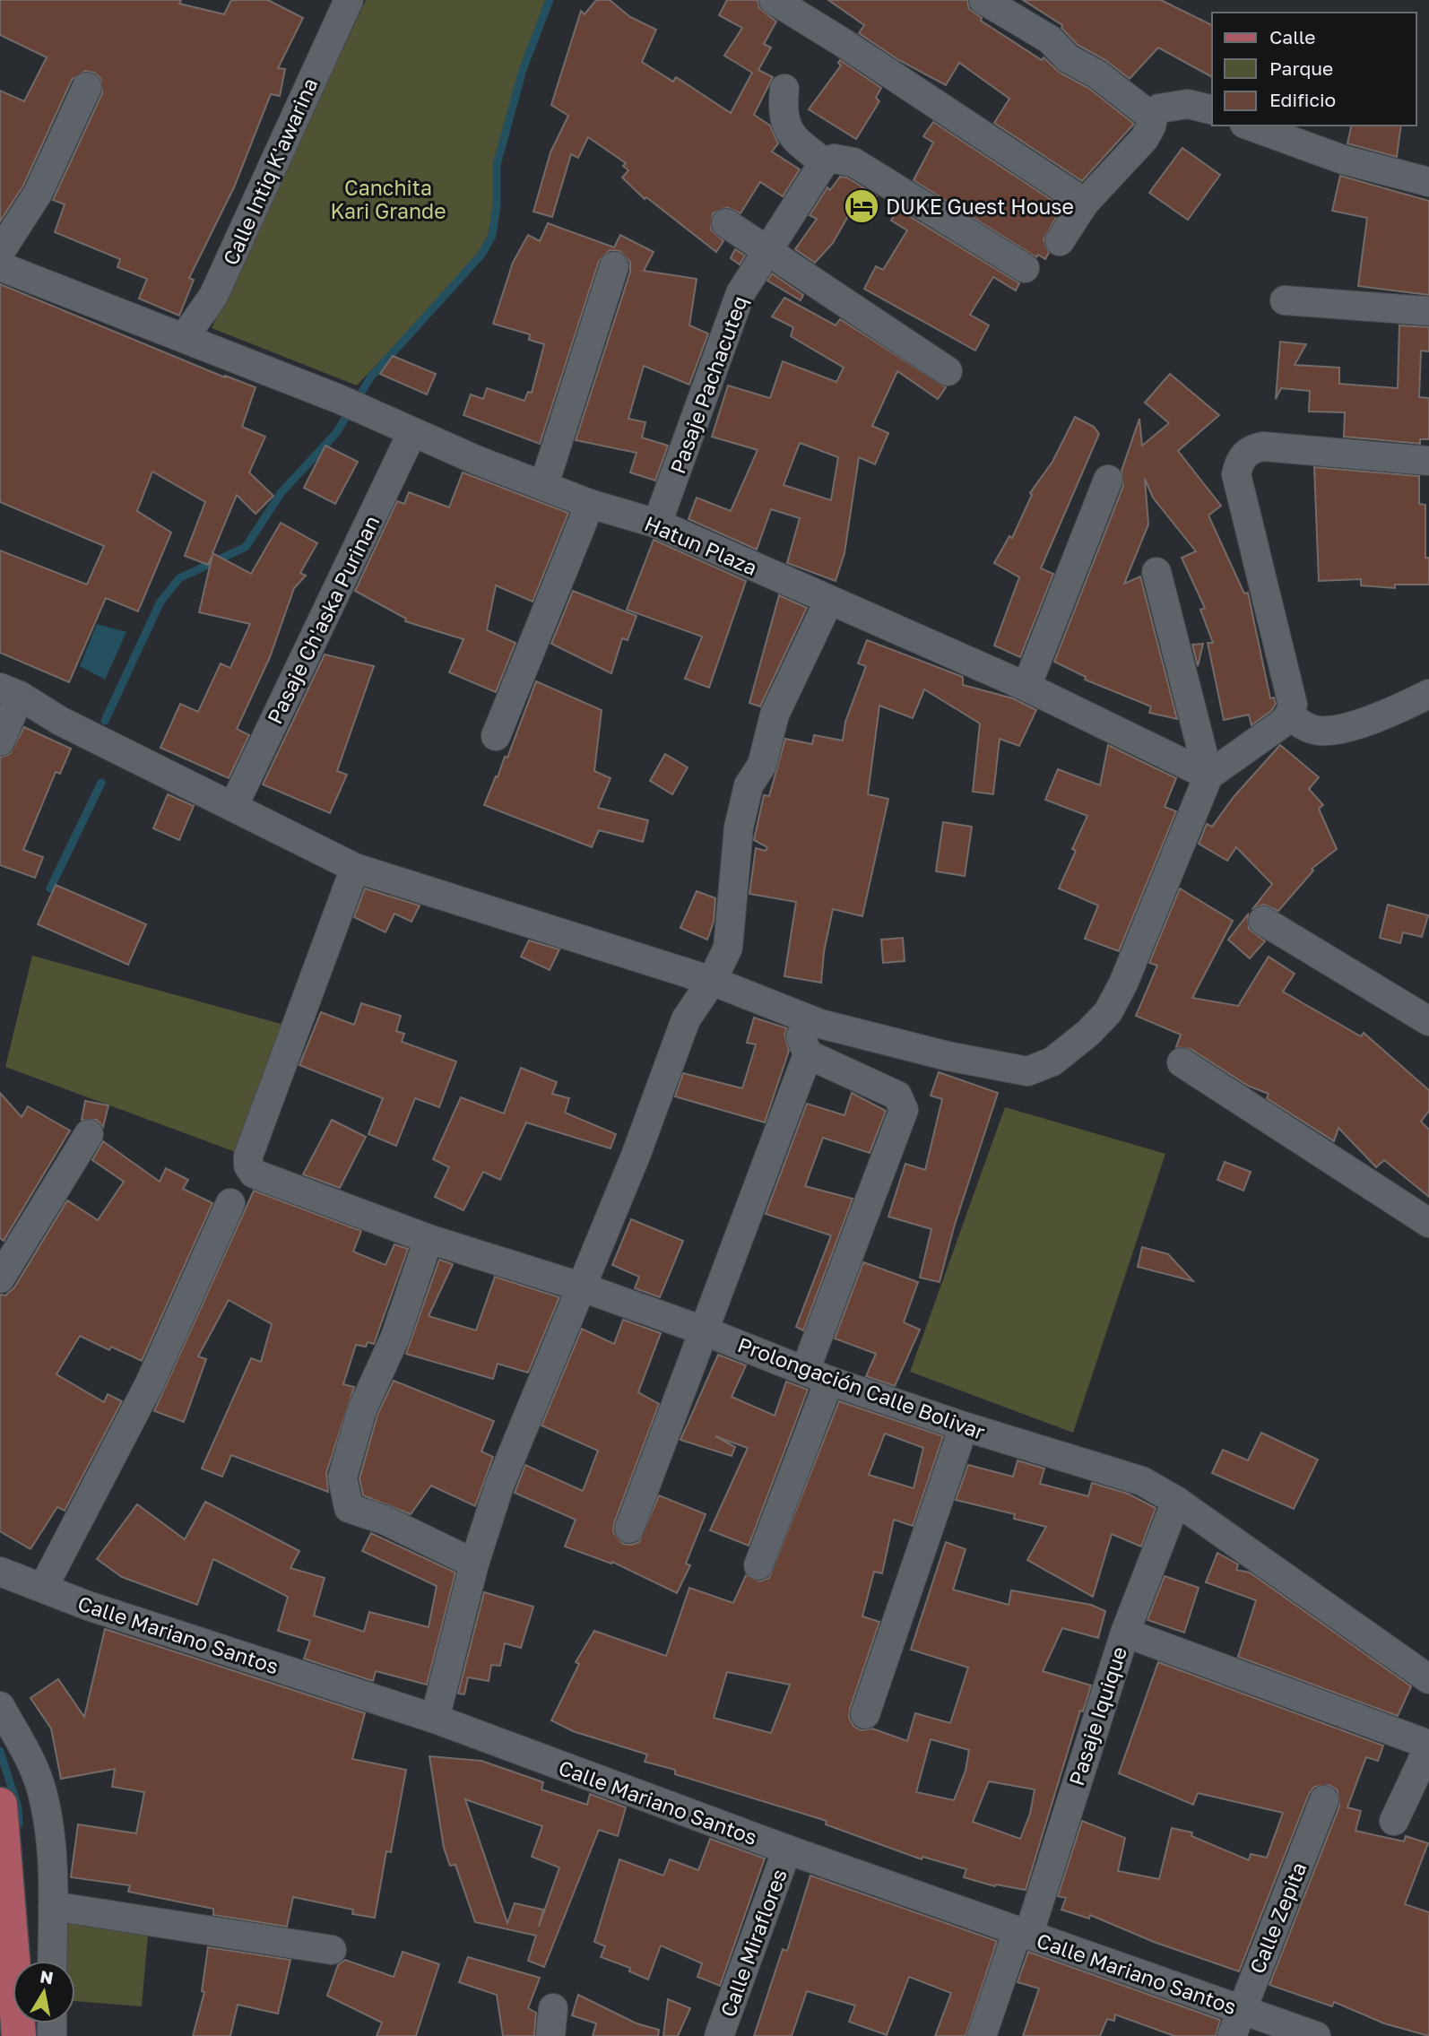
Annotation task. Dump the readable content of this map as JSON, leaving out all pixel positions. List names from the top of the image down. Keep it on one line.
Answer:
{"streets":{"street":["Calle Intiq K'awarina","Pasaje Pachacuteq","Hatun Plaza","Pasaje Ch'aska Purinan","Prolongación Calle Bolivar","Calle Mariano Santos","Pasaje Iquique","Calle Zepita","Calle Miraflores"]},"crossings":[["Calle Intiq K'awarina","Hatun Plaza"],["Pasaje Pachacuteq","Hatun Plaza"],["Hatun Plaza","Pasaje Ch'aska Purinan"],["Prolongación Calle Bolivar","Pasaje Iquique"],["Calle Mariano Santos","Pasaje Iquique"],["Calle Mariano Santos","Calle Zepita"],["Calle Mariano Santos","Calle Miraflores"]],"parks":["Canchita Kari Grande"],"places":{"hotel":["DUKE Guest House"]},"legend":["Calle","Parque","Edificio"],"north":"top"}
